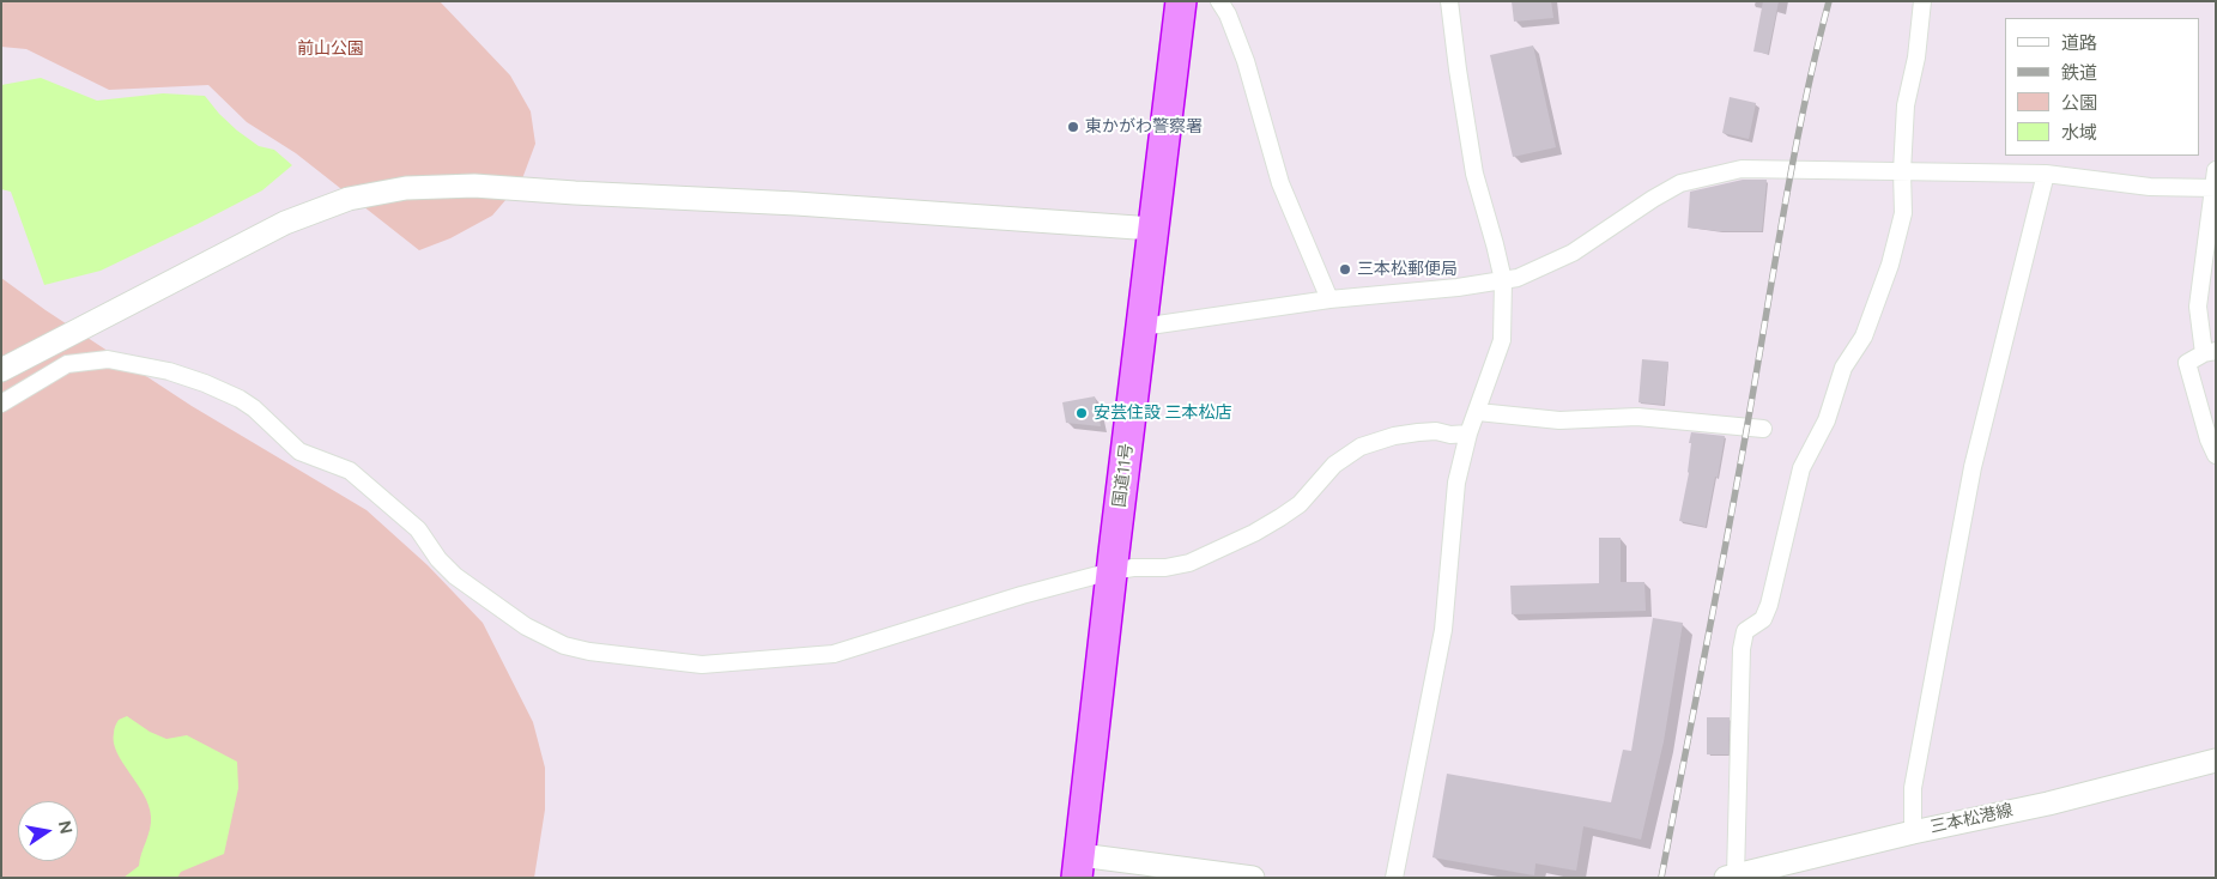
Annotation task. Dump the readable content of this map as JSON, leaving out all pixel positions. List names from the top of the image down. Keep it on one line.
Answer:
{"streets":{"highway":["国道11号"],"street":["三本松港線"]},"parks":["前山公園"],"places":["東かがわ警察署","三本松郵便局","安芸住設 三本松店"],"legend":["道路","鉄道","公園","水域"],"north":"right"}
